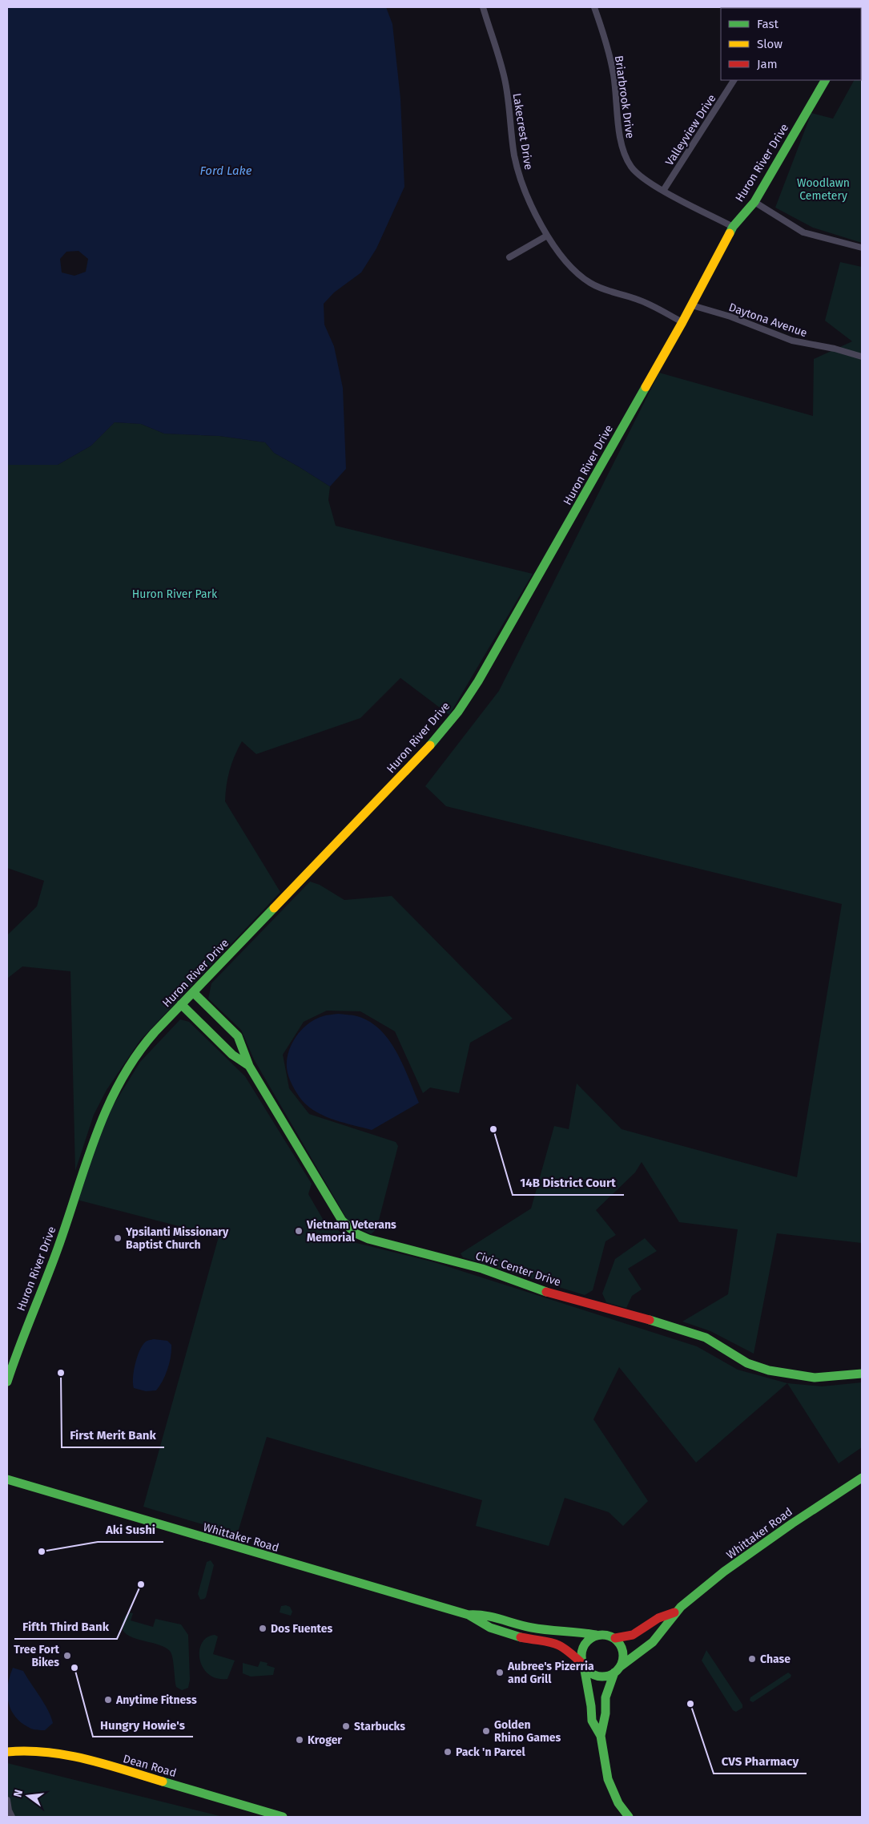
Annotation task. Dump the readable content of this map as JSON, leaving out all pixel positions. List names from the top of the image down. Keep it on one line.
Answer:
{"streets":{"main road":["Huron River Drive","Civic Center Drive","Whittaker Road","Dean Road"],"street":["Briarbrook Drive","Valleyview Drive","Lakecrest Drive","Daytona Avenue"]},"crossings":[["Briarbrook Drive","Valleyview Drive"],["Briarbrook Drive","Huron River Drive"],["Lakecrest Drive","Huron River Drive"],["Huron River Drive","Daytona Avenue"],["Huron River Drive","Civic Center Drive"]],"water":["Ford Lake"],"parks":["Woodlawn Cemetery","Huron River Park"],"places":["14B District Court","Vietnam Veterans Memorial","Ypsilanti Missionary Baptist Church","First Merit Bank","Aki Sushi","Fifth Third Bank","Dos Fuentes","Tree Fort Bikes","Chase","Hungry Howie's","Aubree's Pizerria and Grill","Anytime Fitness","CVS Pharmacy","Starbucks","Golden Rhino Games","Kroger","Pack 'n Parcel"],"legend":["Fast","Slow","Jam"],"north":"left"}
